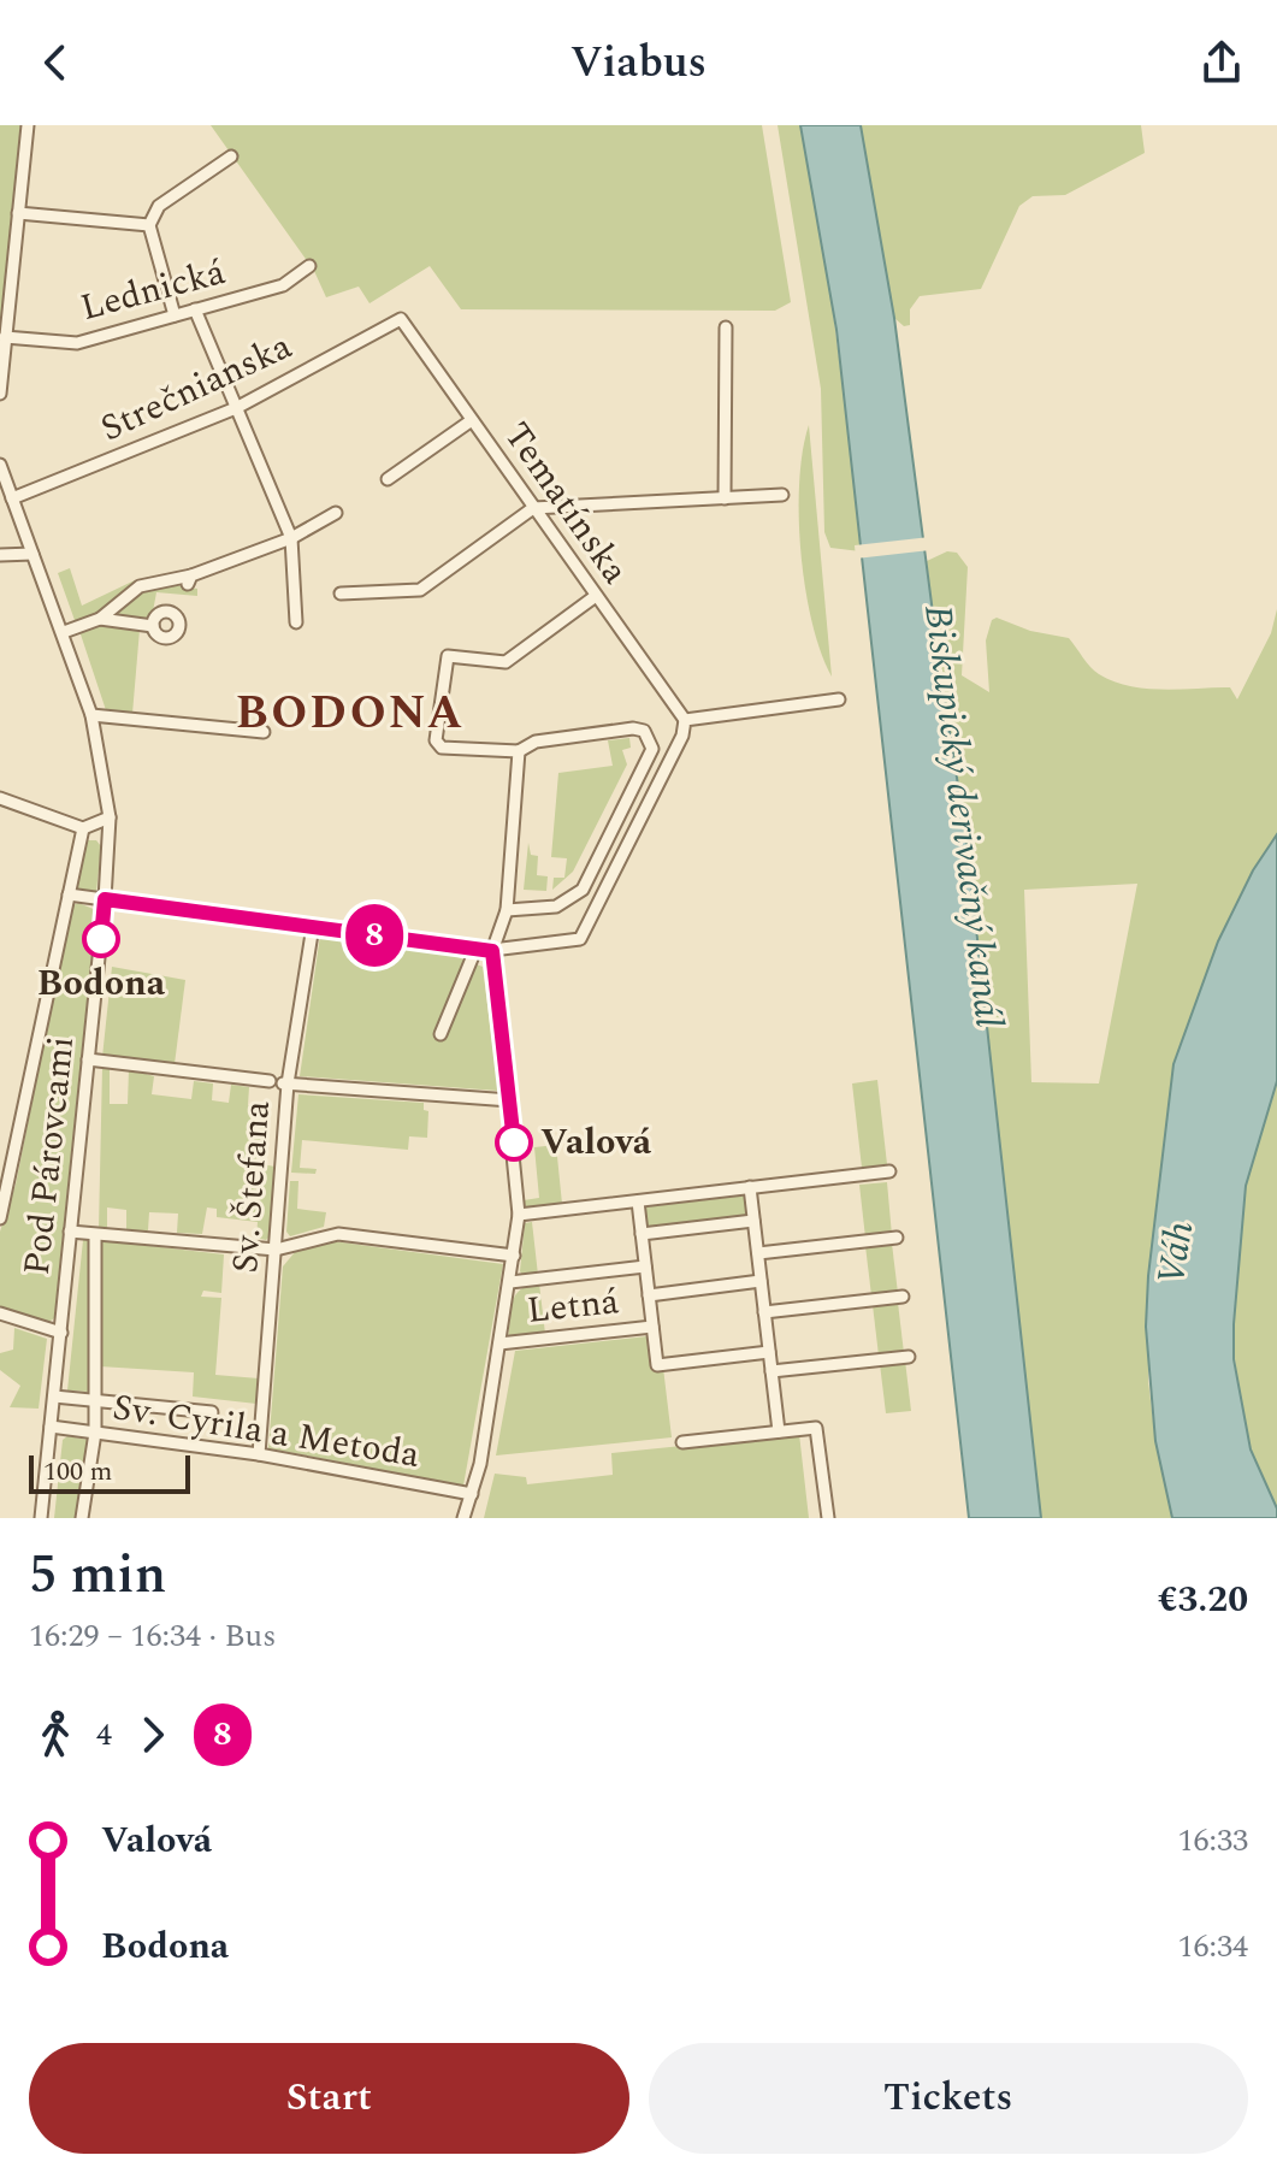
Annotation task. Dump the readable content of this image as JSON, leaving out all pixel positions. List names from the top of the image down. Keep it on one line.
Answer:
{"streets":{"street":["Lednická","Strečnianska","Tematínska","Pod Párovcami","Sv. Štefana","Letná","Sv. Cyrila a Metoda"]},"crossings":[["Strečnianska","Tematínska"],["Strečnianska","Pod Párovcami"],["Pod Párovcami","Sv. Cyrila a Metoda"],["Sv. Štefana","Sv. Cyrila a Metoda"]],"districts":["BODONA"],"water":["Biskupický derivačný kanál","Váh"],"places":["Bodona","Valová"],"lines":["bus line 8"],"scale_bar":"100 m","page":{"header":"Viabus","on_map":"8","scale":"100 m","heading":["5 min","16:29 – 16:34 · Bus","€3.20"],"legs":["4","8"],"list":[{"name":"Valová","value":"16:33"},{"name":"Bodona","value":"16:34"}],"buttons":["Start","Tickets"]}}
